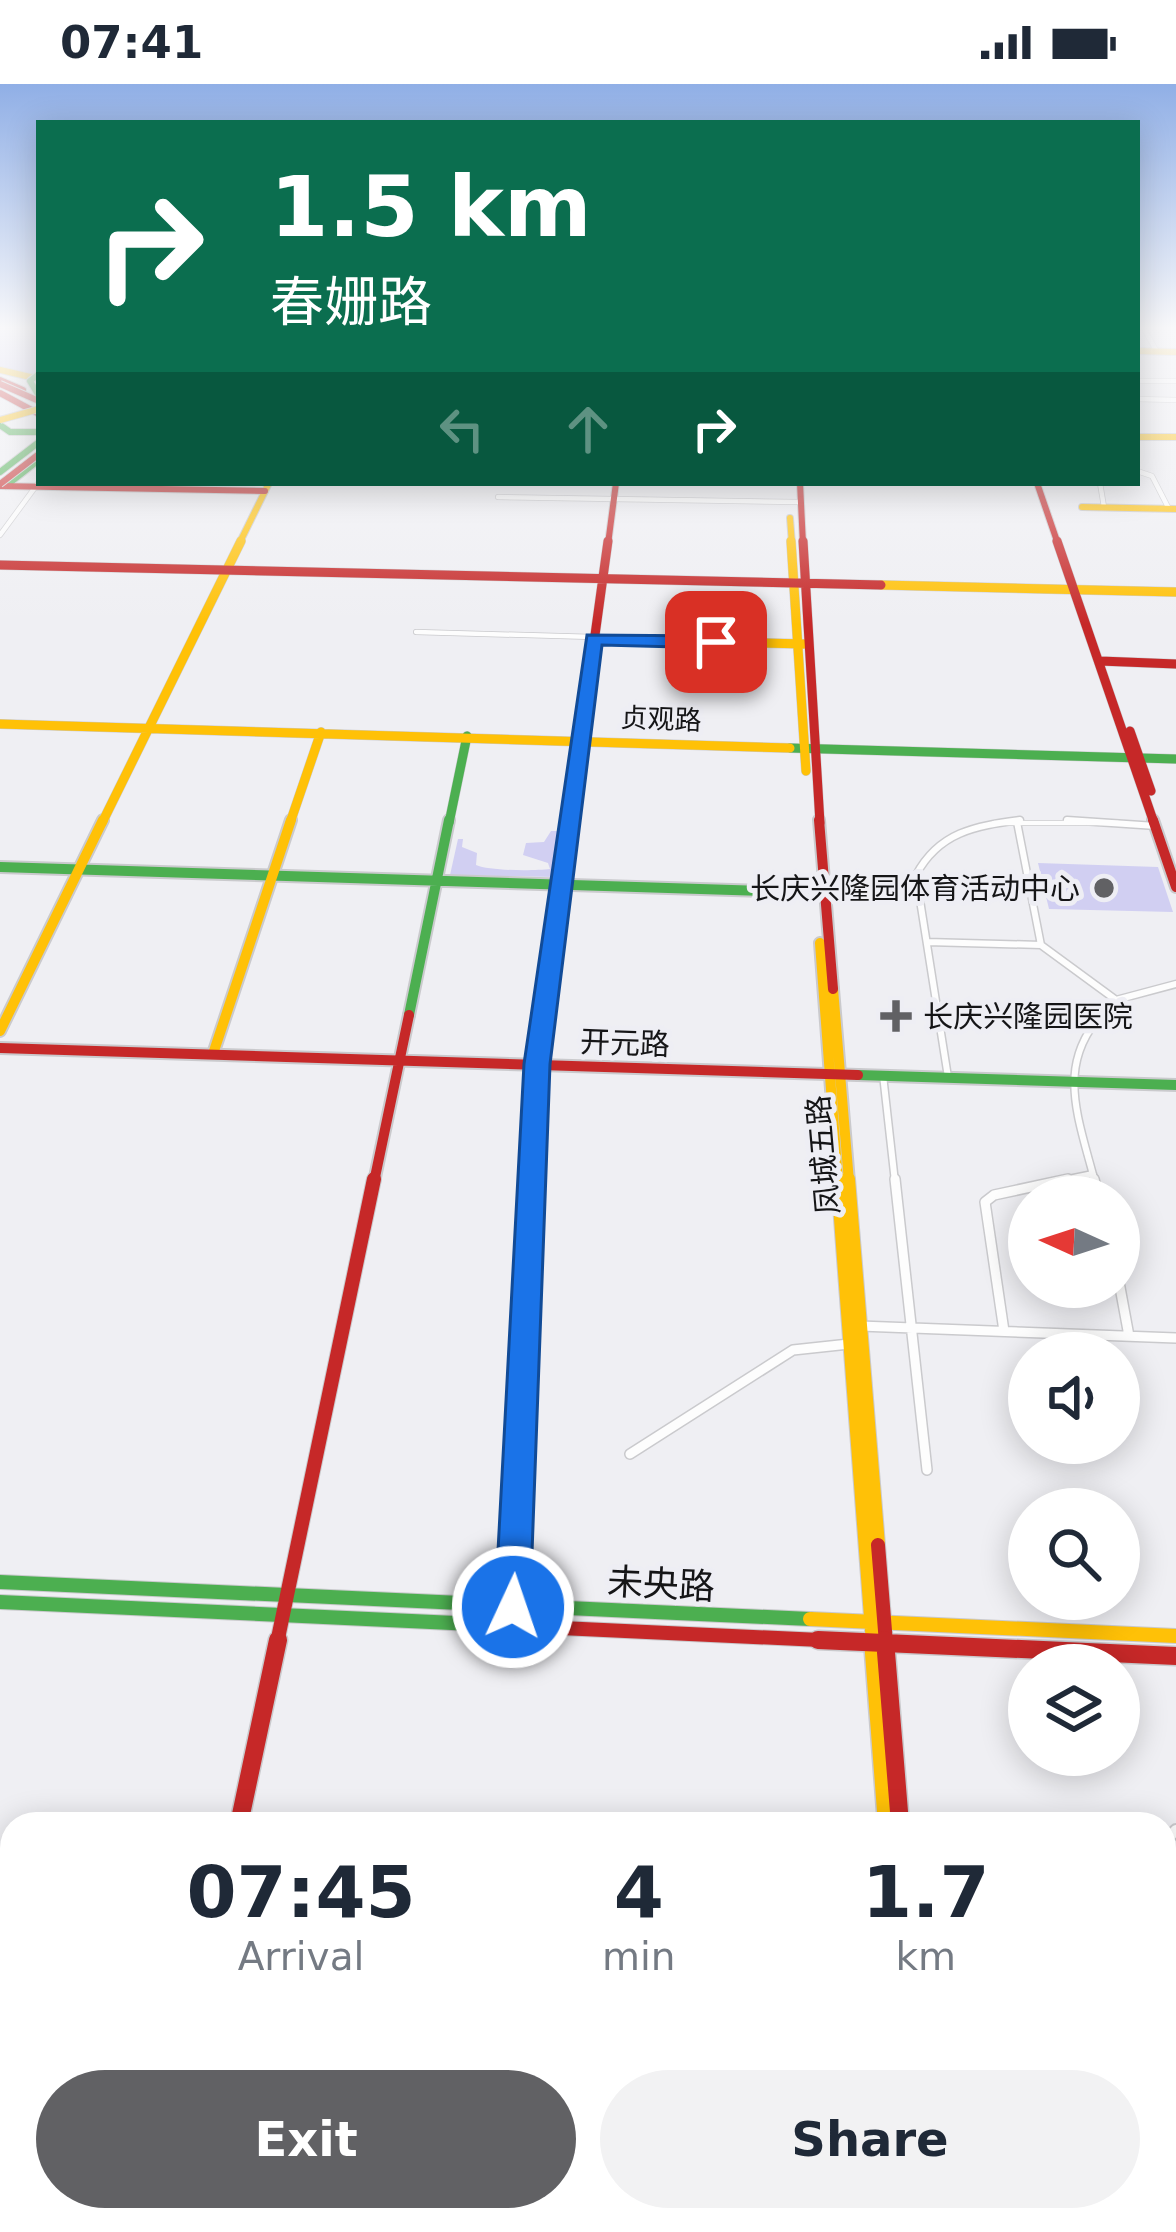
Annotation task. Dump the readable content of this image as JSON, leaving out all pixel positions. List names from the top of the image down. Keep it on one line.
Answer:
{"streets":{"street":["贞观路","开元路","凤城五路","未央路"]},"crossings":[["贞观路","凤城五路"],["开元路","凤城五路"],["凤城五路","未央路"]],"places":{"other":["长庆兴隆园体育活动中心"],"health":["长庆兴隆园医院"]},"north":"left","page":{"status":"07:41","turn":["1.5 km","春姗路"],"eta":["07:45","Arrival","4","min","1.7","km"],"buttons":["Exit","Share"]}}
